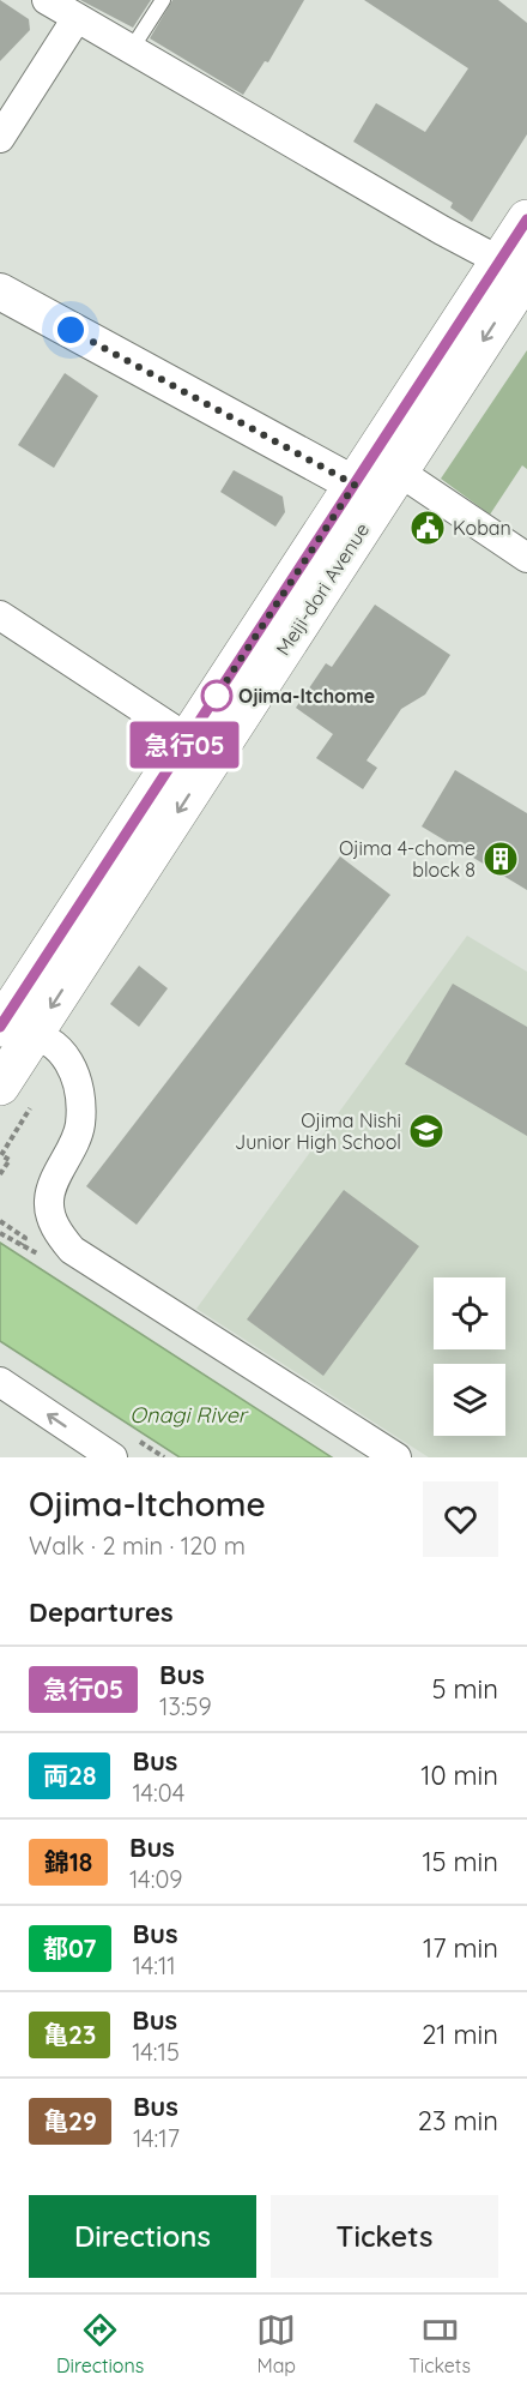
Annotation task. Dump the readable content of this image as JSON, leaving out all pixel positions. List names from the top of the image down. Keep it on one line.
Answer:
{"streets":{"main road":["Meiji-dori Avenue"]},"water":["Onagi River"],"places":{"public building":["Koban"],"other":["Ojima-Itchome"],"building":["Ojima 4-chome block 8"],"school or university":["Ojima Nishi Junior High School"]},"lines":["bus line 急行05"],"page":{"on_map":"急行05","heading":[["Ojima-Itchome","Walk · 2 min · 120 m"],"Departures"],"list":[{"mark":"急行05","name":"Bus","note":"13:59","value":"5 min"},{"mark":"両28","name":"Bus","note":"14:04","value":"10 min"},{"mark":"錦18","name":"Bus","note":"14:09","value":"15 min"},{"mark":"都07","name":"Bus","note":"14:11","value":"17 min"},{"mark":"亀23","name":"Bus","note":"14:15","value":"21 min"},{"mark":"亀29","name":"Bus","note":"14:17","value":"23 min"}],"buttons":["Directions","Tickets"],"tabs":["Directions","Map","Tickets"]}}
